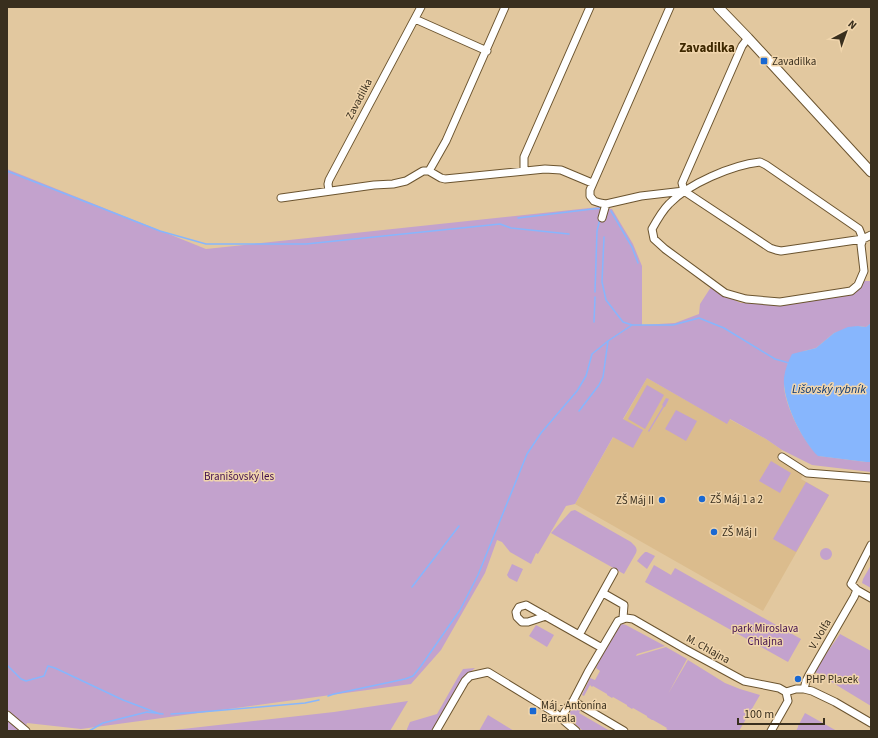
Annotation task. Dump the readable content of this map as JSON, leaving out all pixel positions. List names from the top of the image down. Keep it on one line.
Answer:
{"streets":{"street":["Zavadilka","V. Volfa","M. Chlajna"]},"districts":["Zavadilka"],"water":["Lišovský rybník"],"parks":["Branišovský les","park Miroslava Chlajna"],"places":{"transit":["Zavadilka","Máj - Antonína Barcala"],"other":["ZŠ Máj 1 a 2","ZŠ Máj II","ZŠ Máj I","PHP Placek"]},"scale_bar":"100 m","north":"top right"}
